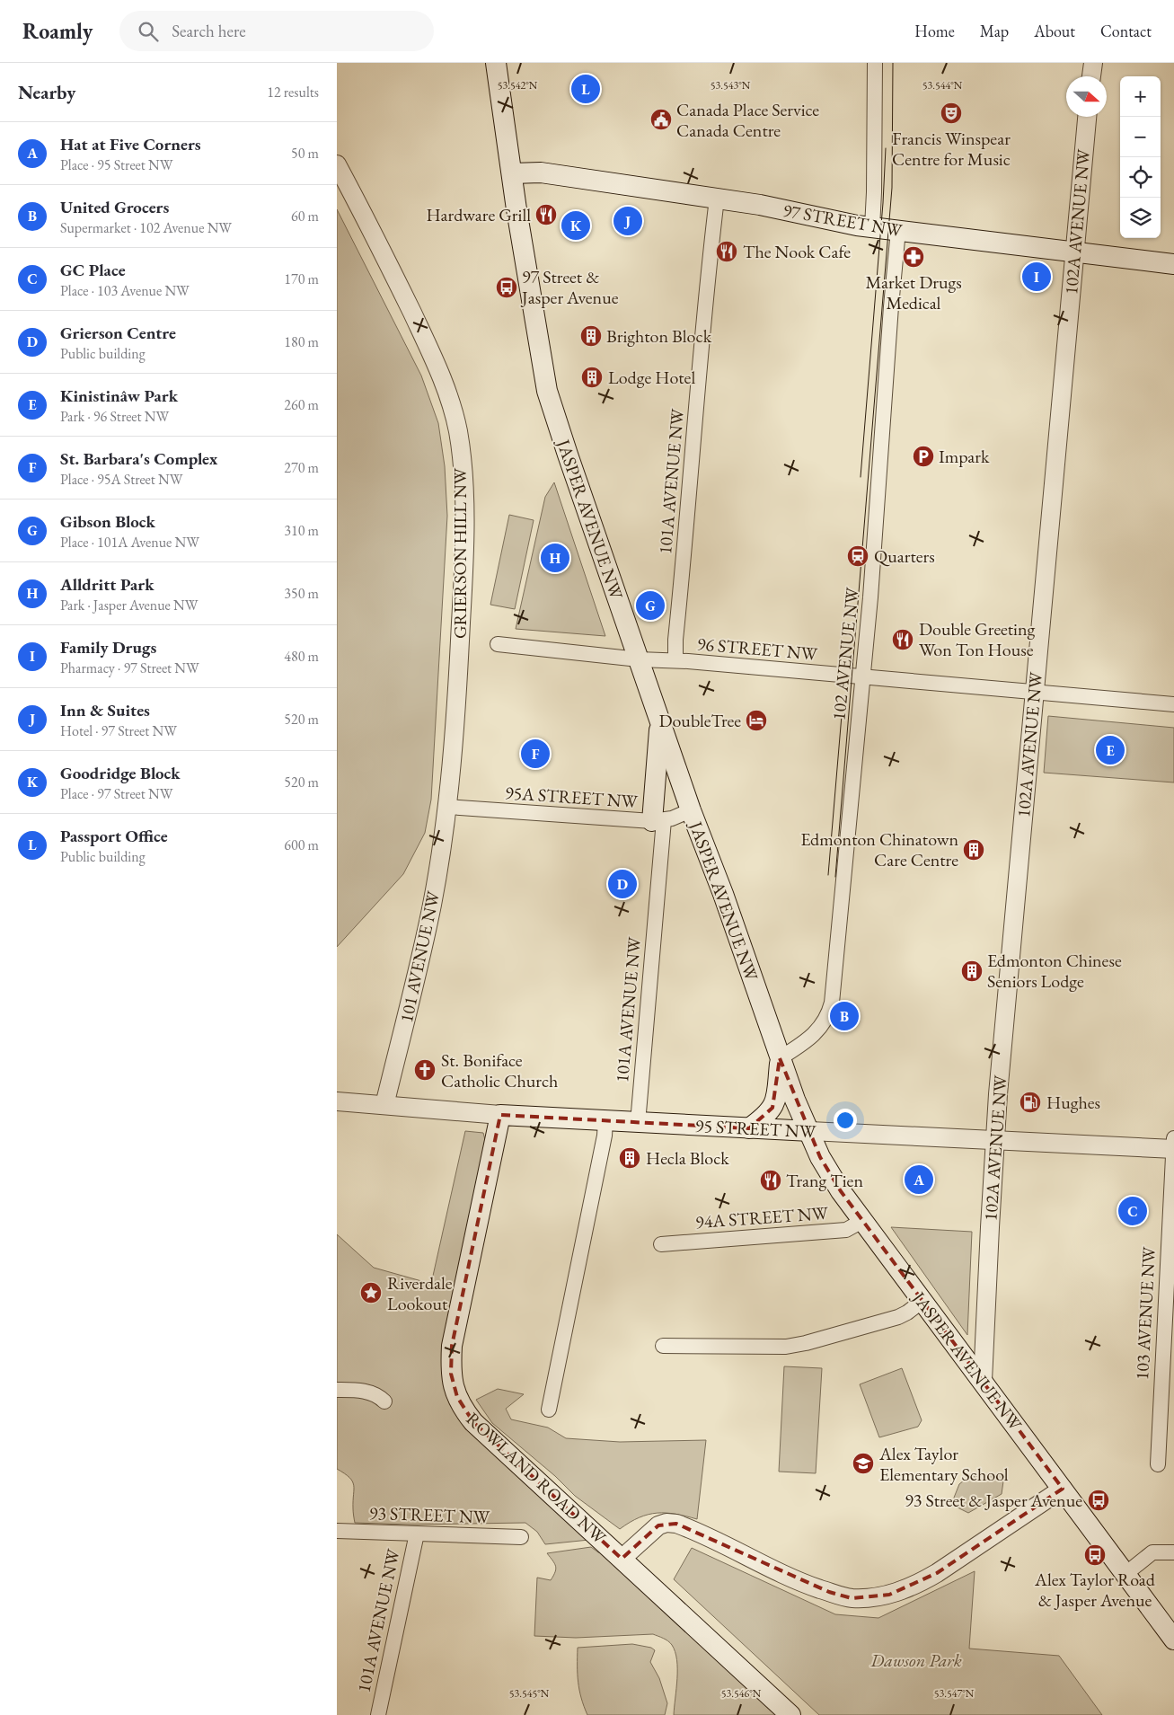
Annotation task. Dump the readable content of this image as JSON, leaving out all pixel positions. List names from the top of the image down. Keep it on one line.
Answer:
{"streets":{"main road":["97 STREET NW","JASPER AVENUE NW","95 STREET NW","ROWLAND ROAD NW"],"street":["102A AVENUE NW","101A AVENUE NW","GRIERSON HILL NW","96 STREET NW","102 AVENUE NW","95A STREET NW","101 AVENUE NW","94A STREET NW","103 AVENUE NW","93 STREET NW"]},"crossings":[["97 STREET NW","102A AVENUE NW"],["97 STREET NW","101A AVENUE NW"],["97 STREET NW","JASPER AVENUE NW"],["97 STREET NW","102 AVENUE NW"],["102A AVENUE NW","JASPER AVENUE NW"],["102A AVENUE NW","96 STREET NW"],["102A AVENUE NW","95 STREET NW"],["101A AVENUE NW","96 STREET NW"],["101A AVENUE NW","95A STREET NW"],["101A AVENUE NW","95 STREET NW"],["101A AVENUE NW","93 STREET NW"],["JASPER AVENUE NW","96 STREET NW"],["JASPER AVENUE NW","102 AVENUE NW"],["JASPER AVENUE NW","95A STREET NW"],["JASPER AVENUE NW","95 STREET NW"],["JASPER AVENUE NW","94A STREET NW"],["GRIERSON HILL NW","95A STREET NW"],["GRIERSON HILL NW","101 AVENUE NW"],["96 STREET NW","102 AVENUE NW"],["95A STREET NW","101 AVENUE NW"],["101 AVENUE NW","95 STREET NW"],["95 STREET NW","103 AVENUE NW"],["95 STREET NW","ROWLAND ROAD NW"]],"parks":["Dawson Park"],"places":{"theatre":["Francis Winspear Centre for Music"],"public building":["Canada Place Service Canada Centre"],"restaurant":["Hardware Grill","The Nook Cafe","Double Greeting Won Ton House","Trang Tien"],"pharmacy":["Market Drugs Medical"],"bus stop":["97 Street & Jasper Avenue","93 Street & Jasper Avenue","Alex Taylor Road & Jasper Avenue"],"building":["Brighton Block","Lodge Hotel","Edmonton Chinatown Care Centre","Edmonton Chinese Seniors Lodge","Hecla Block"],"parking":["Impark"],"station":["Quarters"],"hotel":["DoubleTree"],"church":["St. Boniface Catholic Church"],"fuel station":["Hughes"],"place":["Riverdale Lookout"],"school or university":["Alex Taylor Elementary School"]},"north":"right","page":{"header":"Roamly","search":"Search here","nav":["Home","Map","About","Contact"],"heading":["Nearby","12 results"],"pins":["L","J","K","I","H","G","E","F","D","B","A","C"],"map_buttons":["+","−"],"list":[{"mark":"A","name":"Hat at Five Corners","note":"Place · 95 Street NW","value":"50 m"},{"mark":"B","name":"United Grocers","note":"Supermarket · 102 Avenue NW","value":"60 m"},{"mark":"C","name":"GC Place","note":"Place · 103 Avenue NW","value":"170 m"},{"mark":"D","name":"Grierson Centre","note":"Public building","value":"180 m"},{"mark":"E","name":"Kinistinâw Park","note":"Park · 96 Street NW","value":"260 m"},{"mark":"F","name":"St. Barbara's Complex","note":"Place · 95A Street NW","value":"270 m"},{"mark":"G","name":"Gibson Block","note":"Place · 101A Avenue NW","value":"310 m"},{"mark":"H","name":"Alldritt Park","note":"Park · Jasper Avenue NW","value":"350 m"},{"mark":"I","name":"Family Drugs","note":"Pharmacy · 97 Street NW","value":"480 m"},{"mark":"J","name":"Inn & Suites","note":"Hotel · 97 Street NW","value":"520 m"},{"mark":"K","name":"Goodridge Block","note":"Place · 97 Street NW","value":"520 m"},{"mark":"L","name":"Passport Office","note":"Public building","value":"600 m"}]},"coordinates":["53.542°N","53.543°N","53.544°N","53.545°N","53.546°N","53.547°N"]}
